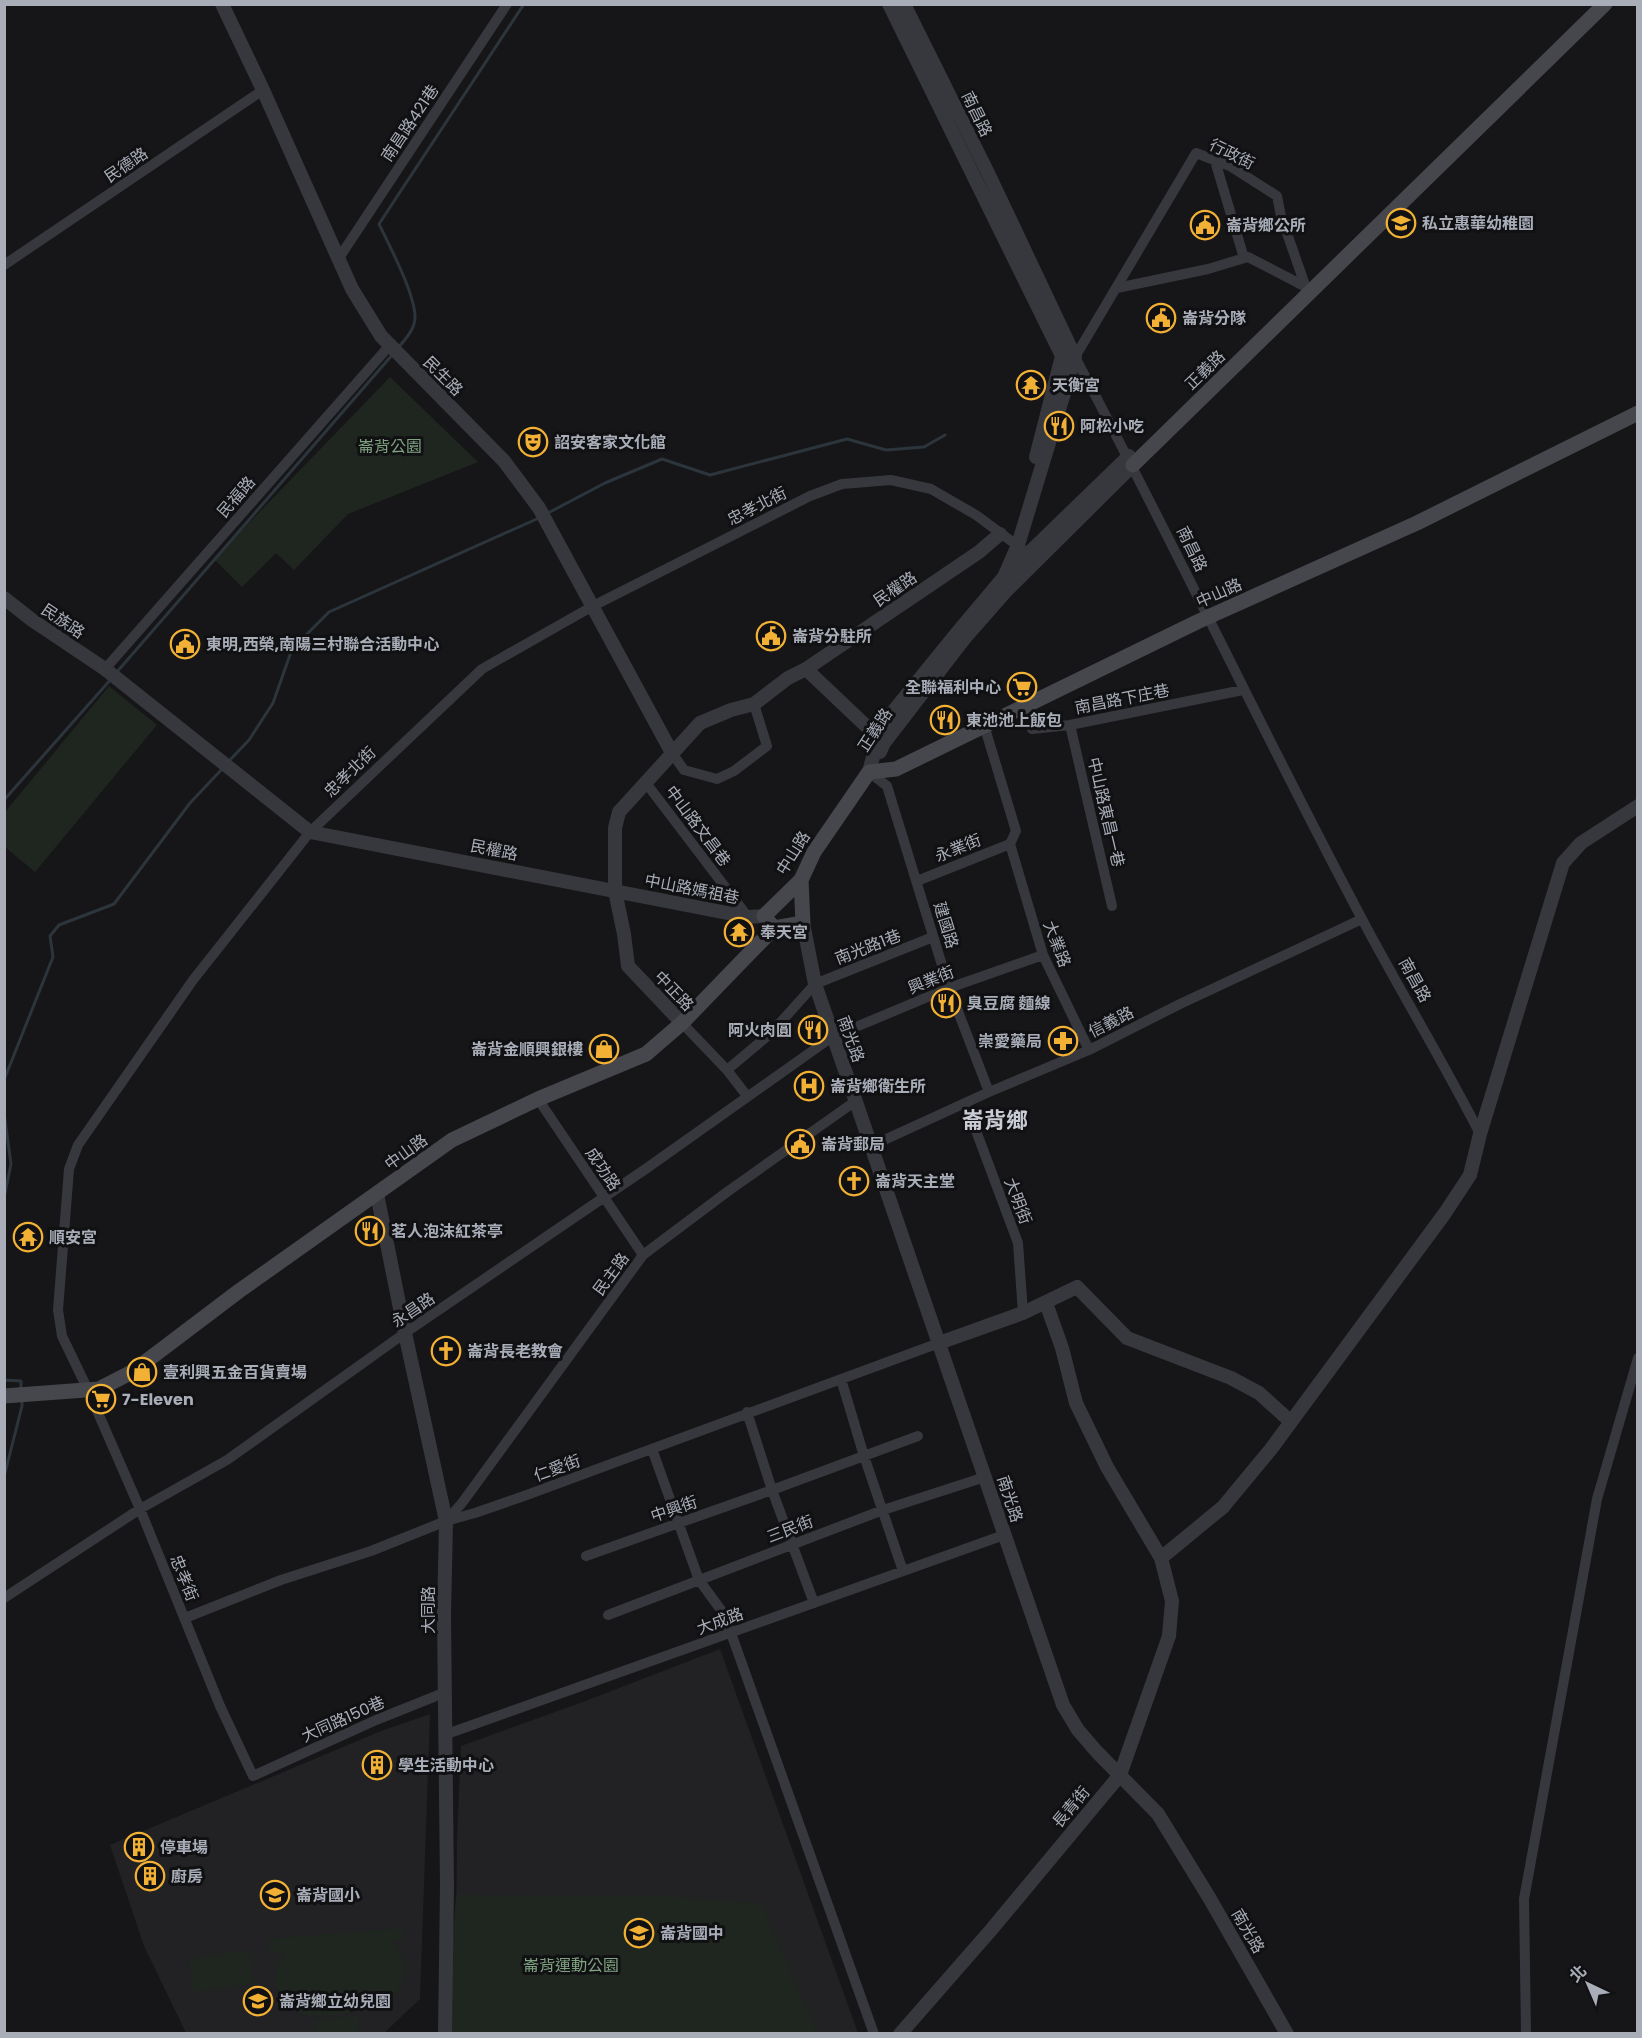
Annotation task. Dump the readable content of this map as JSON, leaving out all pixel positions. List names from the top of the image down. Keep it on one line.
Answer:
{"streets":{"main road":["正義路","中山路"],"street":["南昌路","南昌路421巷","行政街","民德路","民生路","民福路","忠孝北街","民權路","民族路","南昌路下庄巷","中山路東昌一巷","中山路文昌巷","永業街","中山路媽祖巷","建國路","大業路","南光路1巷","興業街","中正路","信義路","南光路","成功路","大明街","民主路","永昌路","仁愛街","中興街","三民街","忠孝街","大同路","大成路","大同路150巷","長青街"]},"crossings":[["南昌路","行政街"],["南昌路","正義路"],["南昌路","中山路"],["南昌路","南昌路下庄巷"],["南昌路","信義路"],["南昌路421巷","民生路"],["行政街","正義路"],["民德路","民生路"],["正義路","忠孝北街"],["正義路","中山路"],["正義路","建國路"],["民生路","民福路"],["民生路","忠孝北街"],["民生路","民權路"],["民福路","民權路"],["民福路","民族路"],["忠孝北街","民權路"],["忠孝北街","中山路"],["忠孝北街","忠孝街"],["民權路","民族路"],["民權路","中山路文昌巷"],["民權路","中山路媽祖巷"],["民權路","中正路"],["中山路","南昌路下庄巷"],["中山路","中山路媽祖巷"],["中山路","建國路"],["中山路","大業路"],["中山路","中正路"],["中山路","成功路"],["中山路","忠孝街"],["中山路","大同路"],["南昌路下庄巷","中山路東昌一巷"],["中山路文昌巷","中山路媽祖巷"],["永業街","建國路"],["永業街","大業路"],["中山路媽祖巷","中正路"],["建國路","南光路1巷"],["建國路","興業街"],["建國路","信義路"],["大業路","興業街"],["大業路","信義路"],["南光路1巷","南光路"],["興業街","南光路"],["興業街","永昌路"],["中正路","永昌路"],["信義路","南光路"],["信義路","大明街"],["南光路","民主路"],["南光路","永昌路"],["南光路","仁愛街"],["南光路","三民街"],["南光路","大成路"],["南光路","長青街"],["成功路","民主路"],["成功路","永昌路"],["民主路","仁愛街"],["民主路","大同路"],["永昌路","忠孝街"],["永昌路","大同路"],["仁愛街","忠孝街"],["仁愛街","大同路"],["忠孝街","大同路150巷"],["大同路","大成路"],["大同路","大同路150巷"]],"districts":["崙背鄉"],"parks":["崙背公園","崙背運動公園"],"places":{"school or university":["私立惠華幼稚園","崙背國小","崙背國中","崙背鄉立幼兒園"],"public building":["崙背鄉公所","崙背分隊","崙背分駐所","東明,西榮,南陽三村聯合活動中心","崙背郵局"],"temple":["天衡宮","奉天宮","順安宮"],"restaurant":["阿松小吃","東池池上飯包","臭豆腐 麵線","阿火肉圓","茗人泡沫紅茶亭"],"theatre":["詔安客家文化館"],"supermarket":["全聯福利中心","7-Eleven"],"pharmacy":["崇愛藥局"],"shop":["崙背金順興銀樓","壹利興五金百貨賣場"],"hospital":["崙背鄉衛生所"],"church":["崙背天主堂","崙背長老教會"],"building":["學生活動中心","停車場","廚房"]},"north":"top left"}
